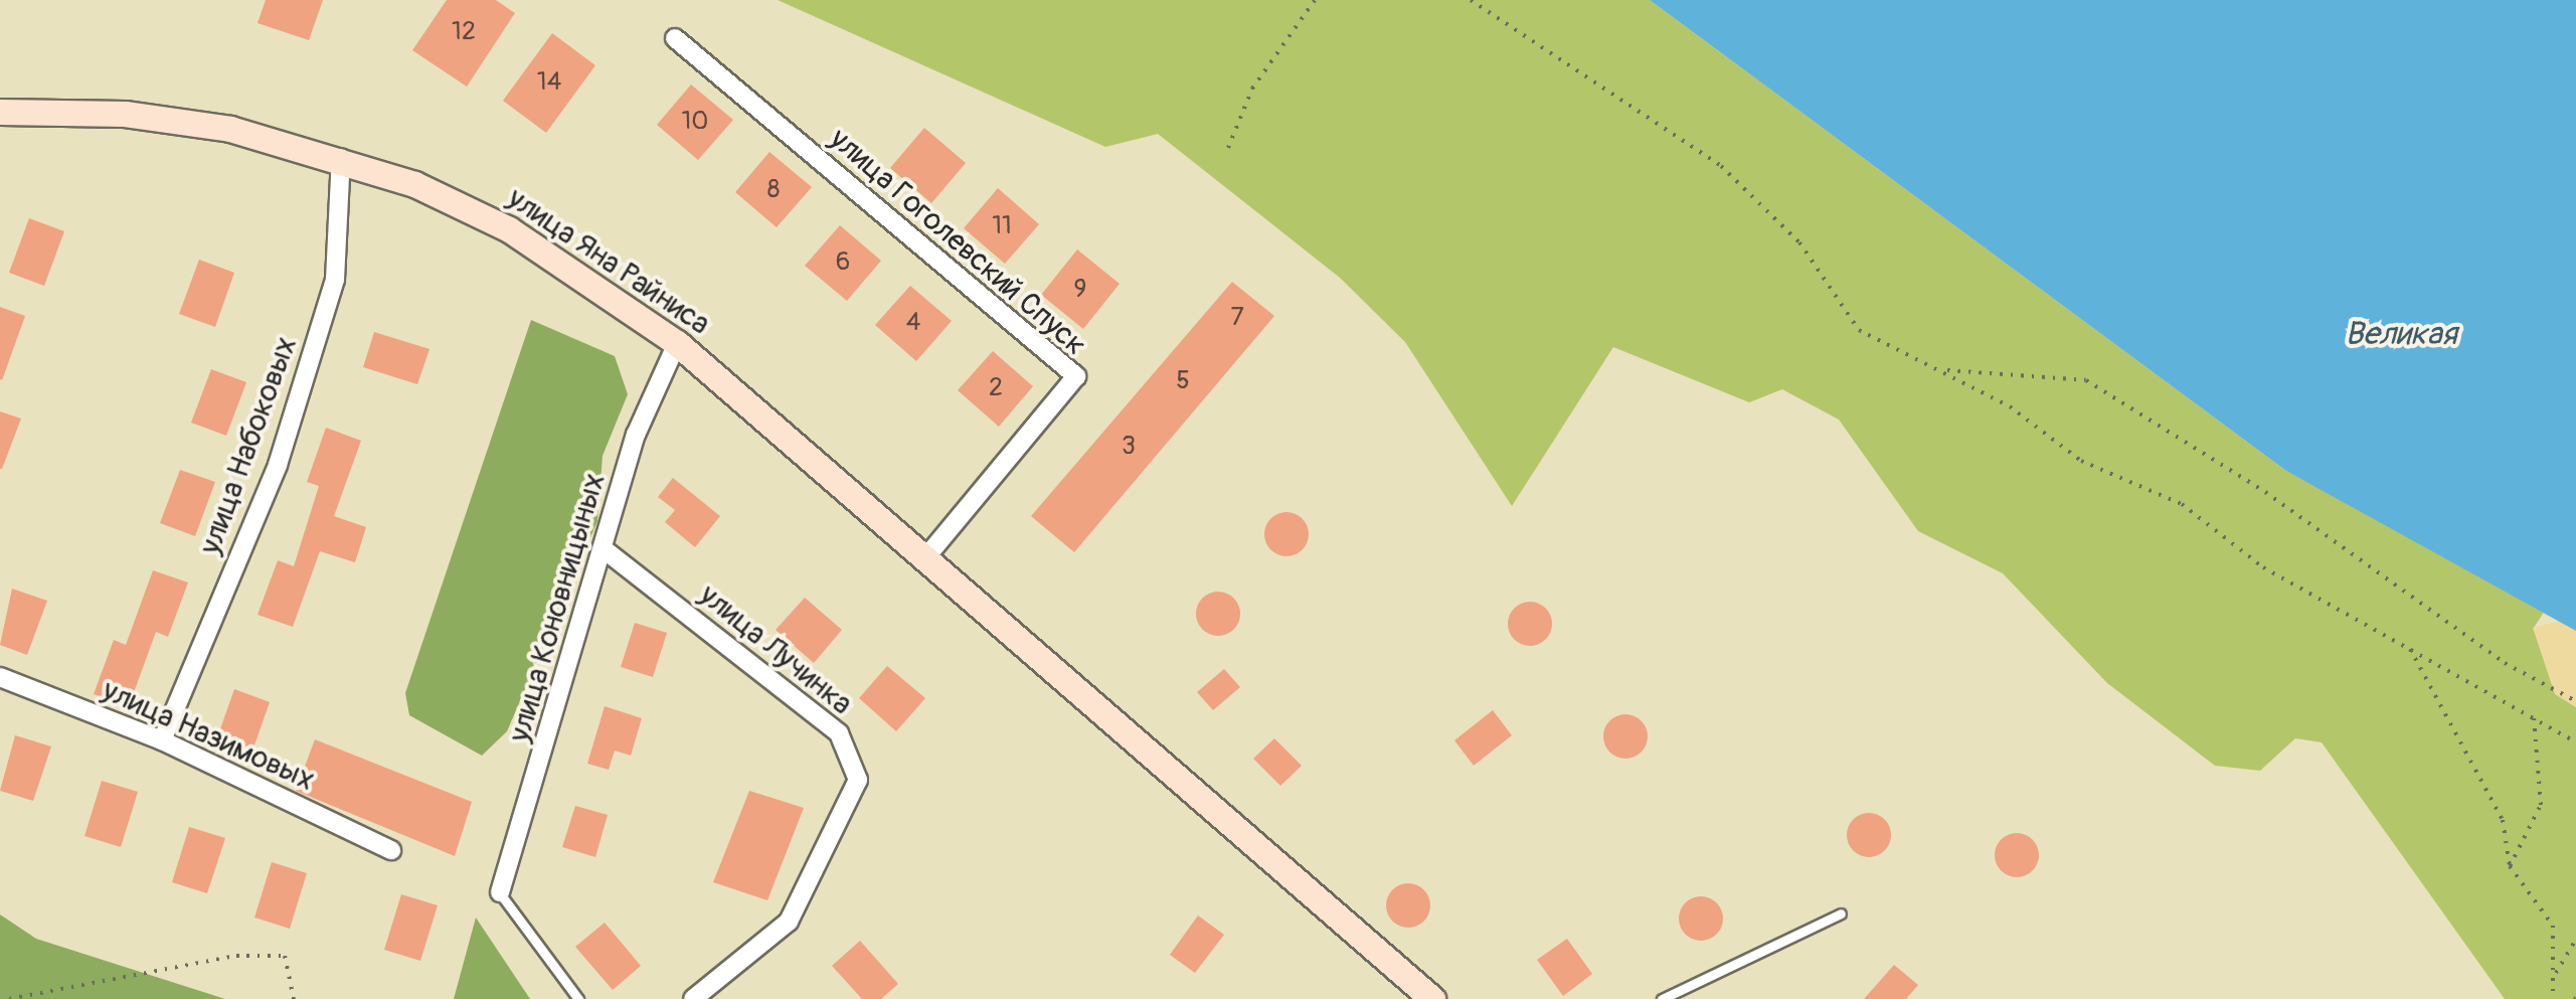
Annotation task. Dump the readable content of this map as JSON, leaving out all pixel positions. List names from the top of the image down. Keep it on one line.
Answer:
{"streets":{"street":["улица Гоголевский Спуск","улица Яна Райниса","улица Набоковых","улица Коновницыных","улица Лучинка","улица Назимовых"]},"crossings":[["улица Гоголевский Спуск","улица Яна Райниса"],["улица Яна Райниса","улица Набоковых"],["улица Яна Райниса","улица Коновницыных"],["улица Набоковых","улица Назимовых"],["улица Коновницыных","улица Лучинка"]],"water":["Великая"],"house_numbers":["12","14","10","8","11","6","9","7","4","5","2","3"]}
